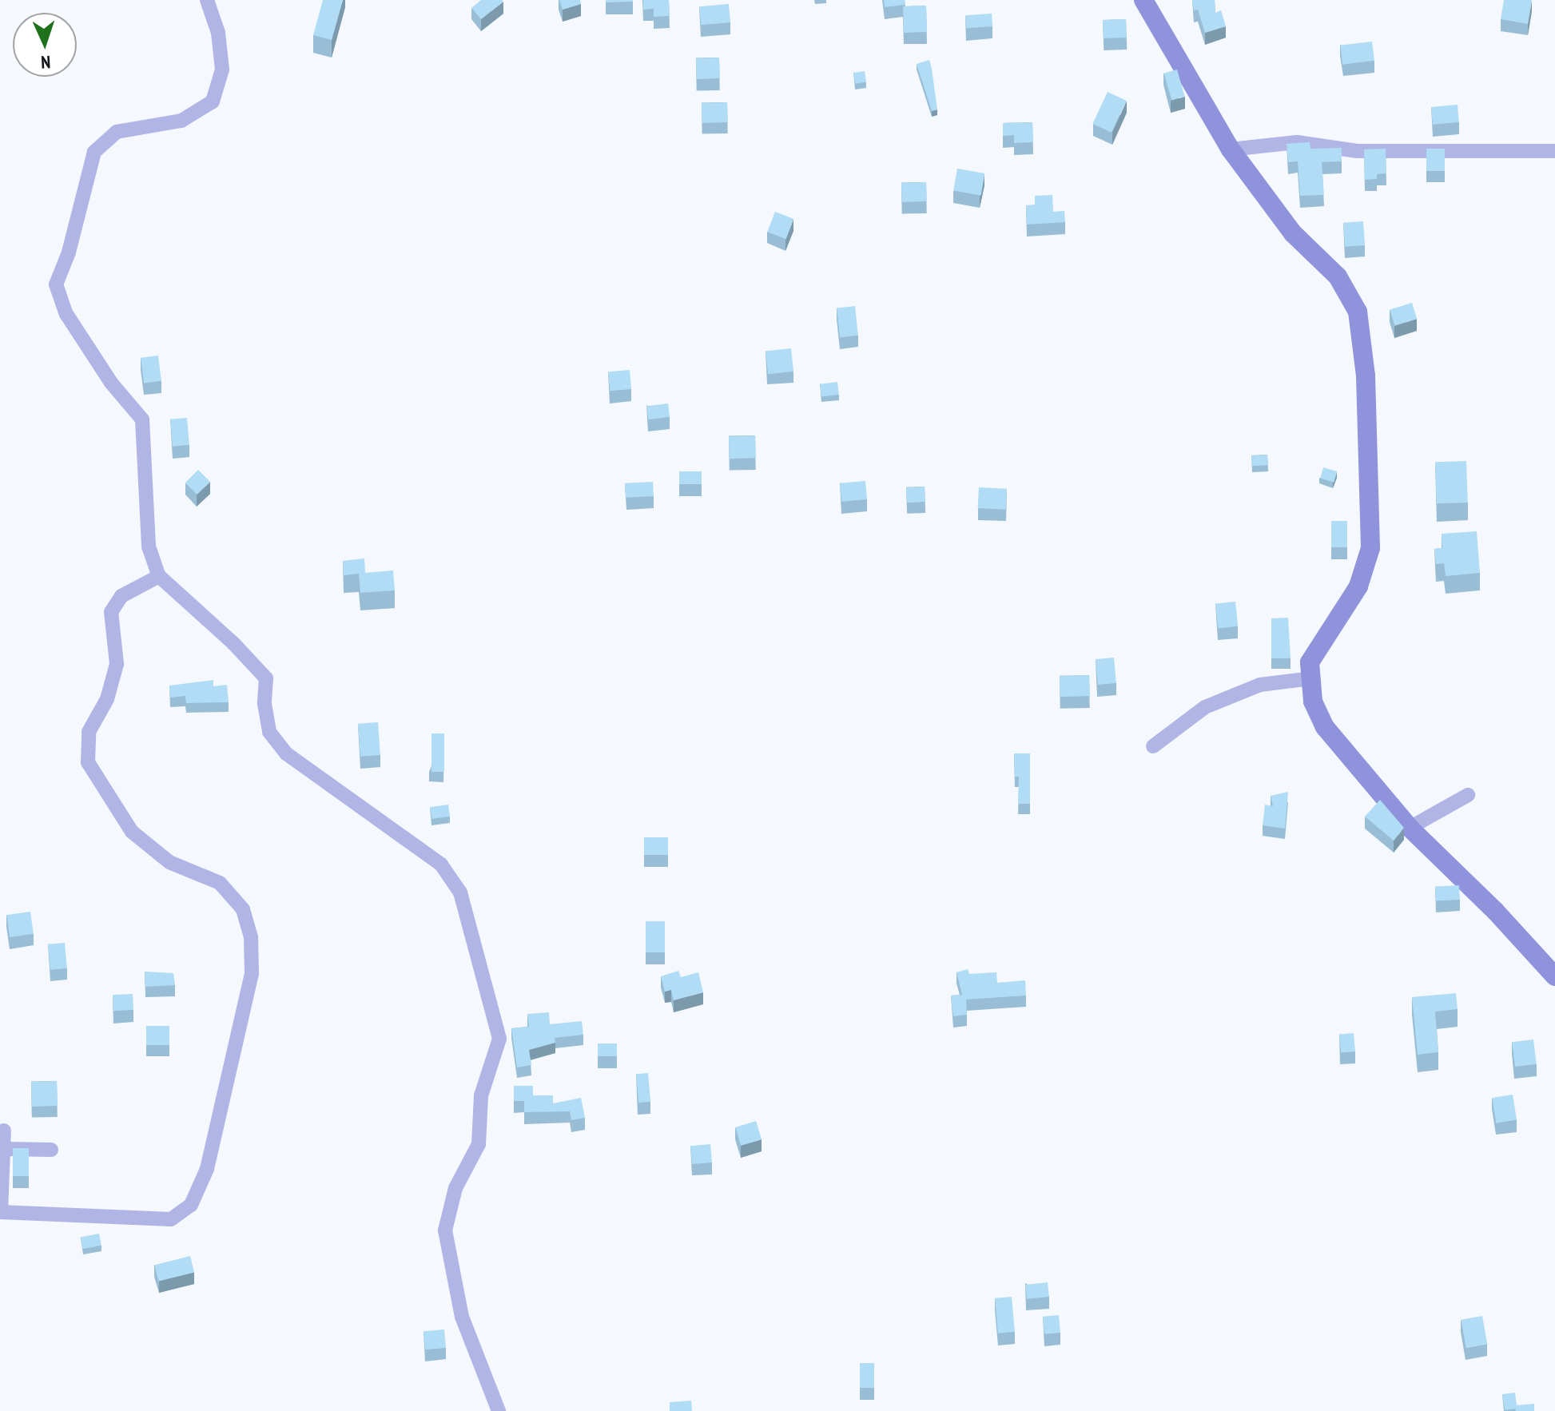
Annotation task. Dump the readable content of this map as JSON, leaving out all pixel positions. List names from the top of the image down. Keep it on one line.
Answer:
{"north":"bottom"}
